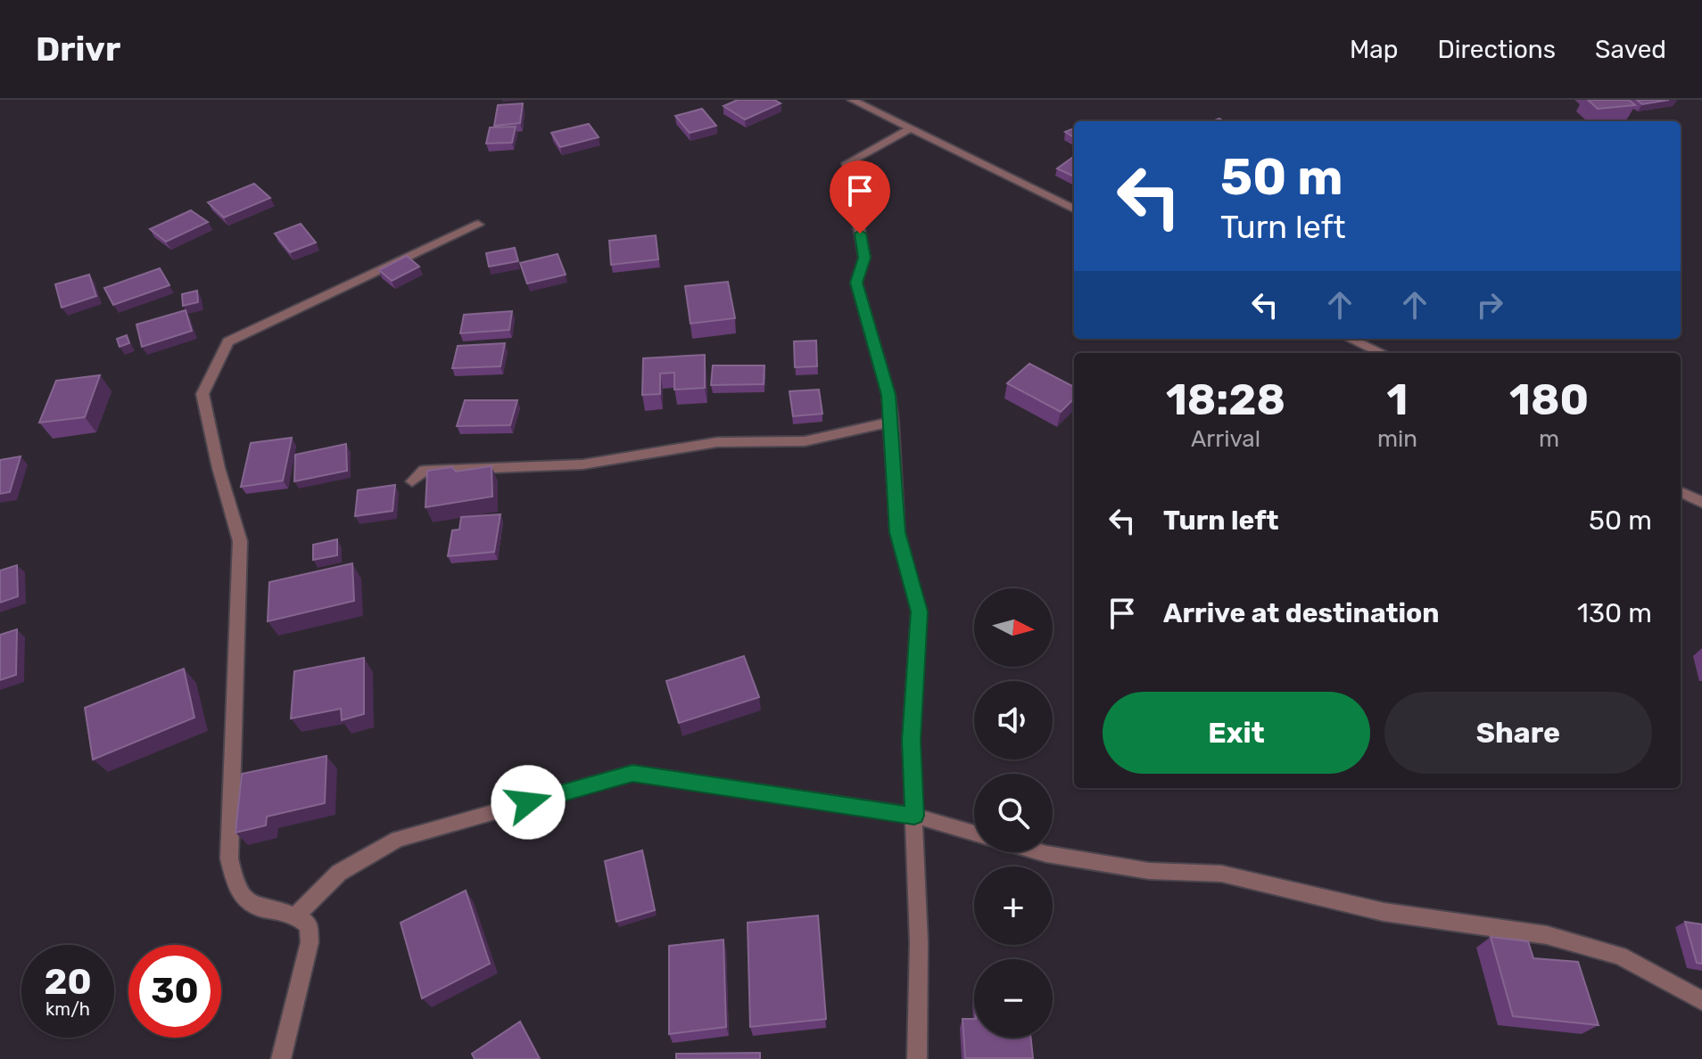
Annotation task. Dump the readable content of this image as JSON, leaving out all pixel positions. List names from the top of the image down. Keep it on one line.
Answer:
{"north":"right","page":{"header":"Drivr","nav":["Map","Directions","Saved"],"turn":["50 m","Turn left"],"eta":["18:28","Arrival","1","min","180","m"],"list":[{"name":"Turn left","value":"50 m"},{"name":"Arrive at destination","value":"130 m"}],"map_buttons":["+","−"],"buttons":["Exit","Share"],"speed":"20 km/h","limit":"30"}}
